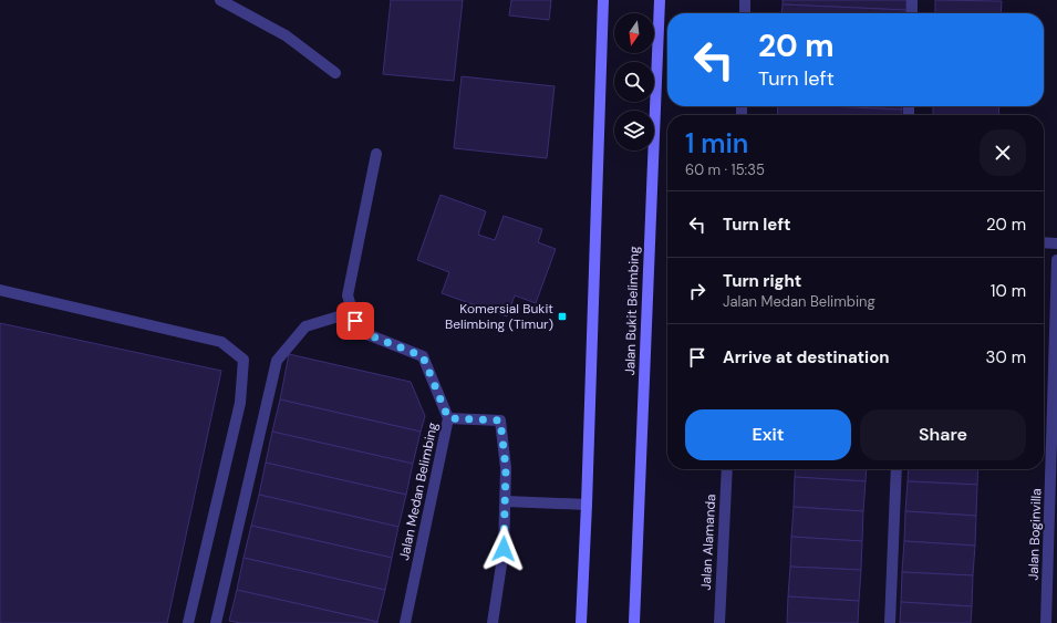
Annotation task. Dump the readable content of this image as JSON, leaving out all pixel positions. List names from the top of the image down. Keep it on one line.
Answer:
{"streets":{"main road":["Jalan Bukit Belimbing"],"street":["Jalan Medan Belimbing","Jalan Boginvilla","Jalan Alamanda"]},"places":{"transit":["Komersial Bukit Belimbing (Timur)"]},"north":"bottom","page":{"turn":["20 m","Turn left"],"heading":["1 min","60 m · 15:35"],"list":[{"name":"Turn left","value":"20 m"},{"name":"Turn right","note":"Jalan Medan Belimbing","value":"10 m"},{"name":"Arrive at destination","value":"30 m"}],"buttons":["Exit","Share"]}}
